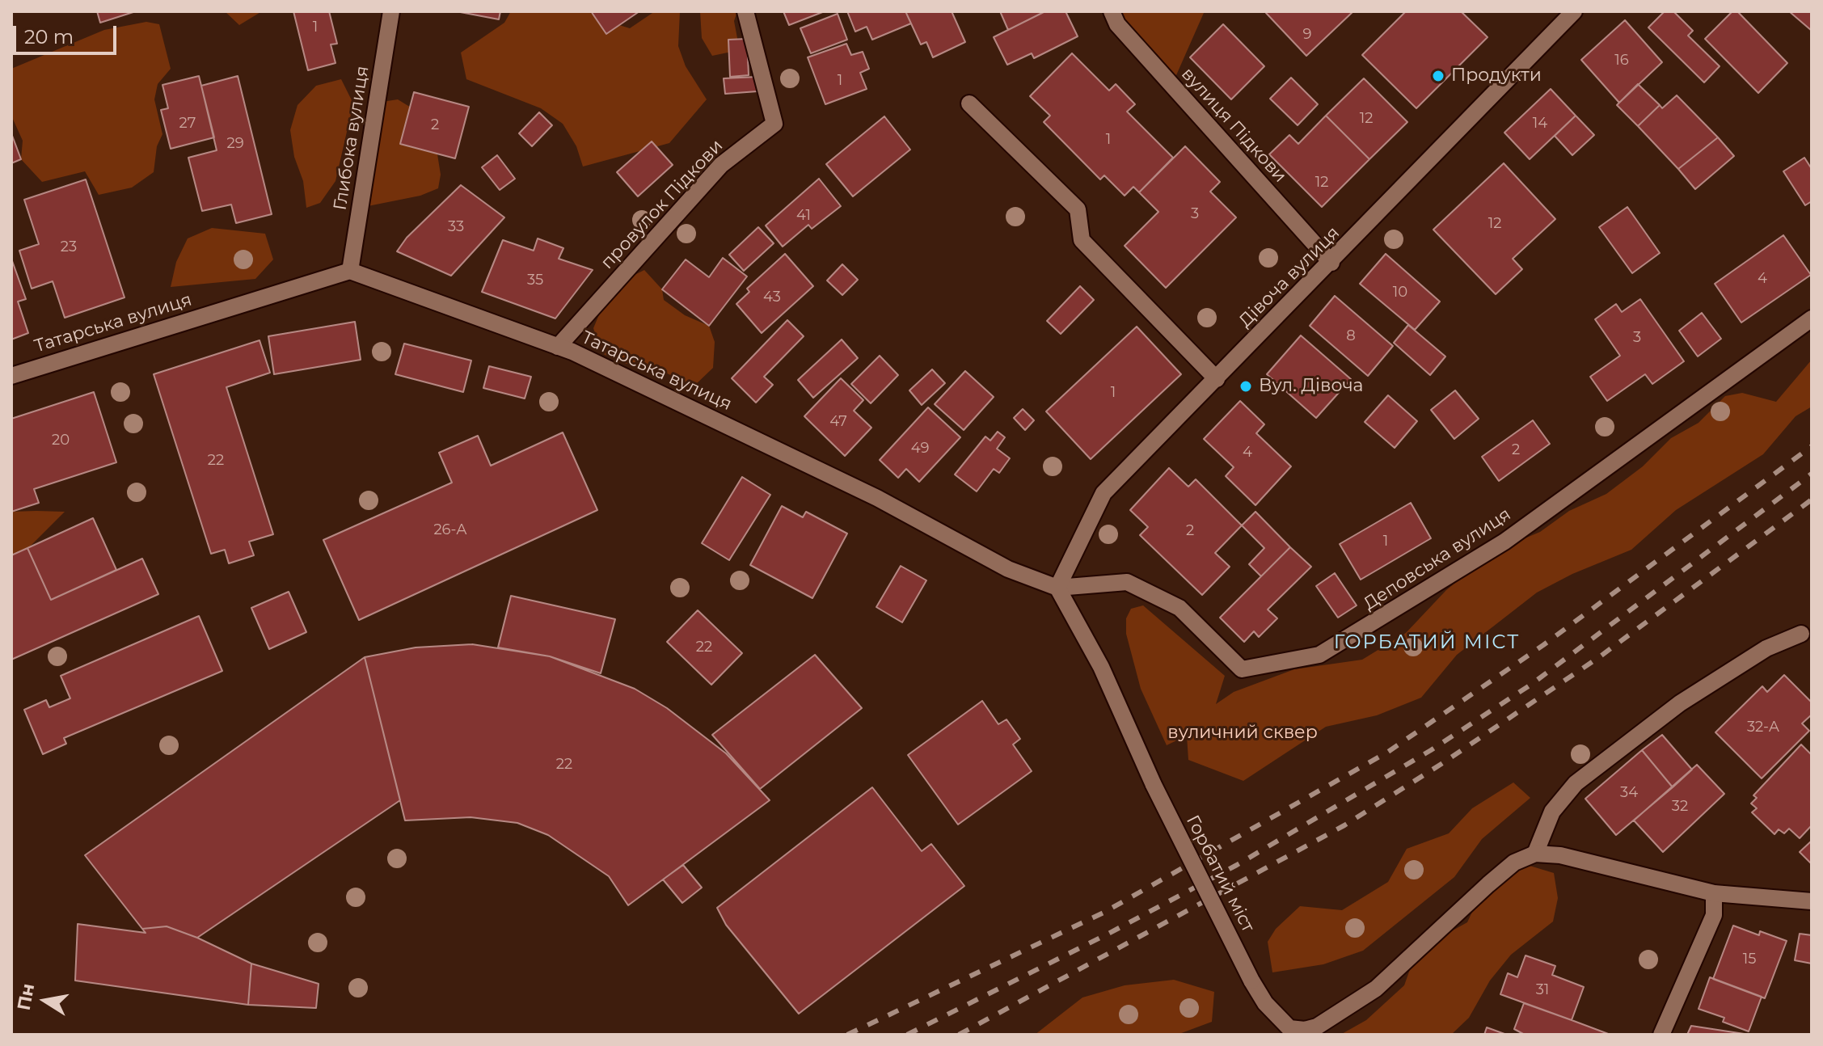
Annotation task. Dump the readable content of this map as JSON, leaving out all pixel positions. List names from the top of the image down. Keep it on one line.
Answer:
{"streets":{"main road":["вулиця Підкови","Глибока вулиця","провулок Підкови","Дівоча вулиця","Татарська вулиця","Деповська вулиця","Горбатий міст"]},"crossings":[["вулиця Підкови","Дівоча вулиця"],["Глибока вулиця","Татарська вулиця"],["провулок Підкови","Татарська вулиця"],["Дівоча вулиця","Татарська вулиця"],["Дівоча вулиця","Деповська вулиця"],["Дівоча вулиця","Горбатий міст"],["Татарська вулиця","Деповська вулиця"],["Татарська вулиця","Горбатий міст"],["Деповська вулиця","Горбатий міст"]],"districts":["ГОРБАТИЙ МІСТ"],"parks":["вуличний сквер"],"places":["Продукти","Вул. Дівоча"],"house_numbers":["1","9","16","1","12","27","14","2","1","29","12","3","41","12","33","23","4","35","10","43","8","3","1","47","20","49","2","4","22","26-А","2","1","22","32-А","22","34","32","15","31"],"scale_bar":"20 m","north":"left"}
